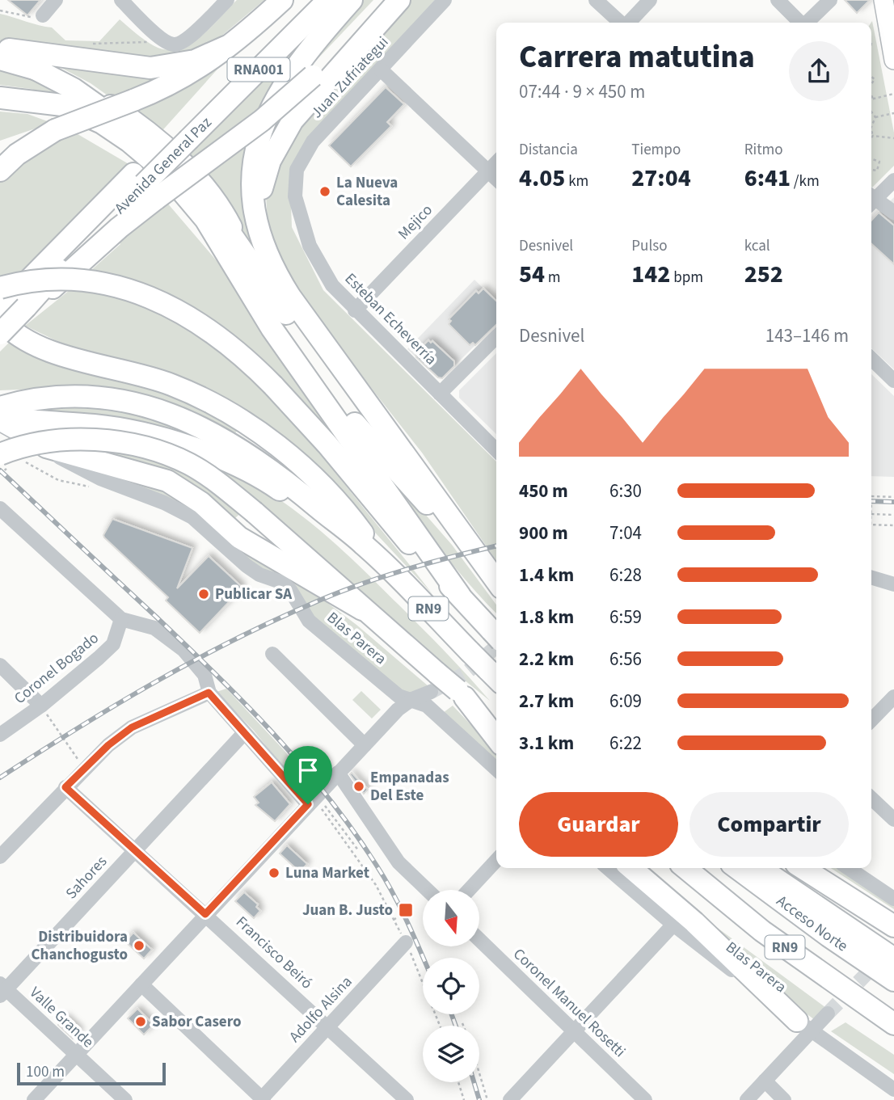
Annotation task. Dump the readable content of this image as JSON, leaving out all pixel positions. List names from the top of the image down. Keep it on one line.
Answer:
{"streets":{"highway":["RNA001","Avenida General Paz","RN9","Acceso Norte"],"street":["Juan Zufriategui","Mejico","Esteban Echeverría","Blas Parera","Coronel Bogado","Sahores","Francisco Beiró","Coronel Manuel Rosetti","Adolfo Alsina","Valle Grande"]},"crossings":[["Juan Zufriategui","Esteban Echeverría"],["Mejico","Esteban Echeverría"],["Sahores","Francisco Beiró"],["Sahores","Valle Grande"],["Francisco Beiró","Adolfo Alsina"]],"places":{"other":["La Nueva Calesita","Publicar SA","Empanadas Del Este","Luna Market","Distribuidora Chanchogusto","Sabor Casero"],"transit":["Juan B. Justo"]},"scale_bar":"100 m","north":"bottom","page":{"heading":["Carrera matutina","07:44 · 9 × 450 m"],"stats":[["Distancia","4.05 km"],["Tiempo","27:04"],["Ritmo","6:41 /km"],["Desnivel","54 m"],["Pulso","142 bpm"],["kcal","252"]],"chart":["Desnivel","143–146 m"],"list":[{"name":"450 m","note":"6:30"},{"name":"900 m","note":"7:04"},{"name":"1.4 km","note":"6:28"},{"name":"1.8 km","note":"6:59"},{"name":"2.2 km","note":"6:56"},{"name":"2.7 km","note":"6:09"},{"name":"3.1 km","note":"6:22"}],"buttons":["Guardar","Compartir"],"scale":"100 m"}}
